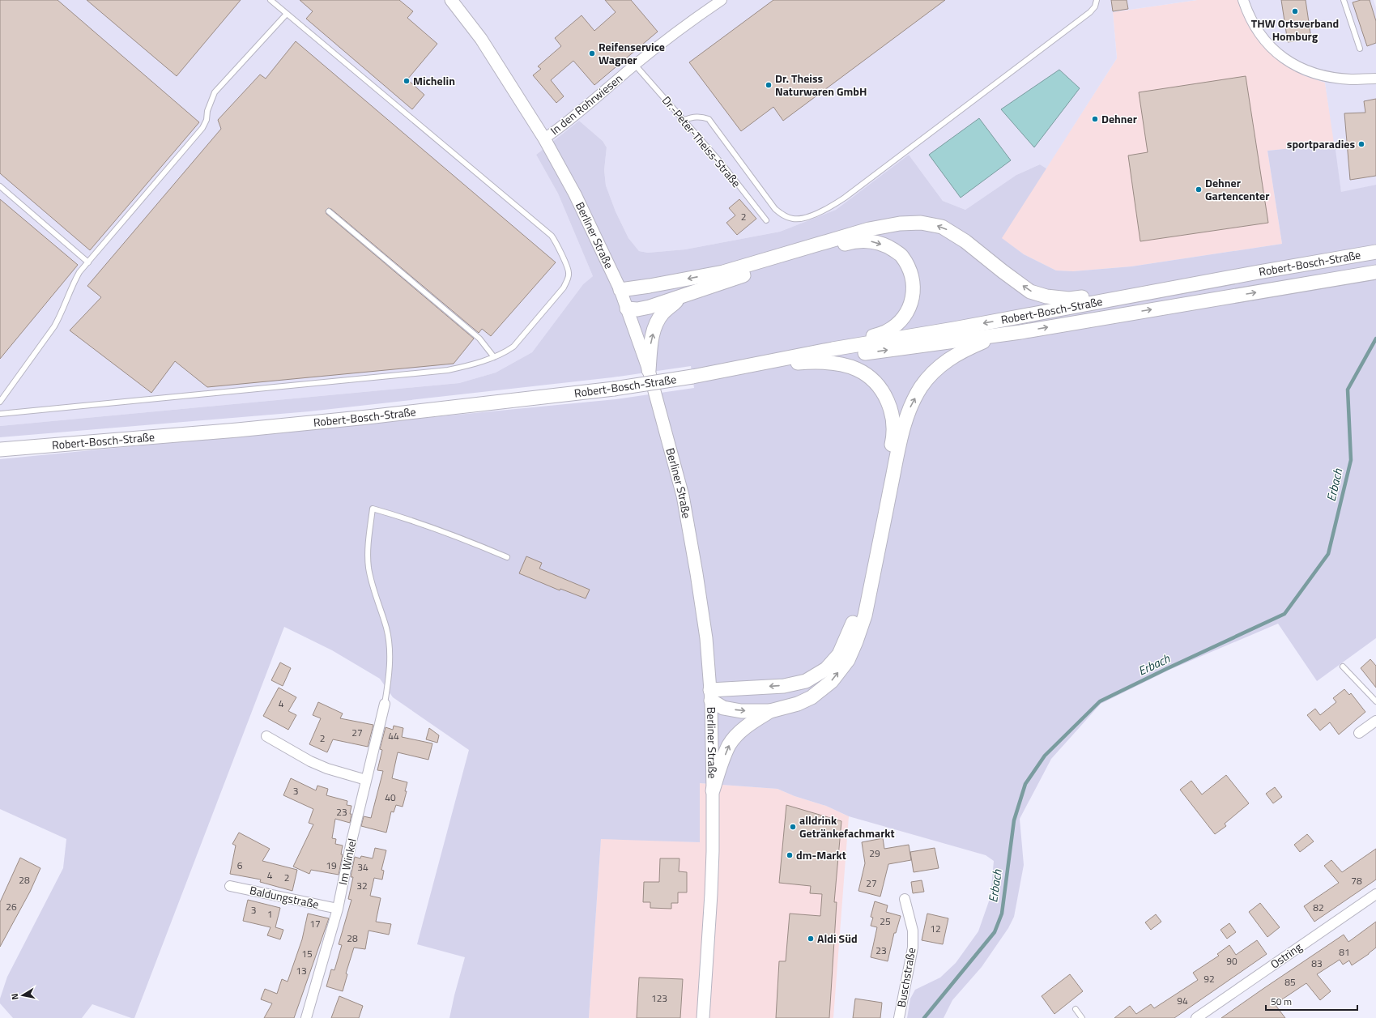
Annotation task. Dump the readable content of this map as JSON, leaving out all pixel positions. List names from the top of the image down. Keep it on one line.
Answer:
{"streets":{"main road":["Robert-Bosch-Straße"],"street":["In den Rohrwiesen","Berliner Straße","Im Winkel","Baldungstraße","Ostring","Buschstraße"],"lane":["Dr.-Peter-Theiss-Straße"]},"crossings":[["In den Rohrwiesen","Dr.-Peter-Theiss-Straße"],["In den Rohrwiesen","Berliner Straße"],["Im Winkel","Baldungstraße"]],"water":["Erbach"],"places":["THW Ortsverband Homburg","Reifenservice Wagner","Michelin","Dr. Theiss Naturwaren GmbH","Dehner","sportparadies","Dehner Gartencenter","alldrink Getränkefachmarkt","dm-Markt","Aldi Süd"],"house_numbers":["2","4","27","44","2","3","40","23","29","6","19","34","4","2","28","78","27","32","26","82","3","1","25","17","12","28","23","81","15","90","83","13","92","85","123","94"],"scale_bar":"50 m","north":"left"}
